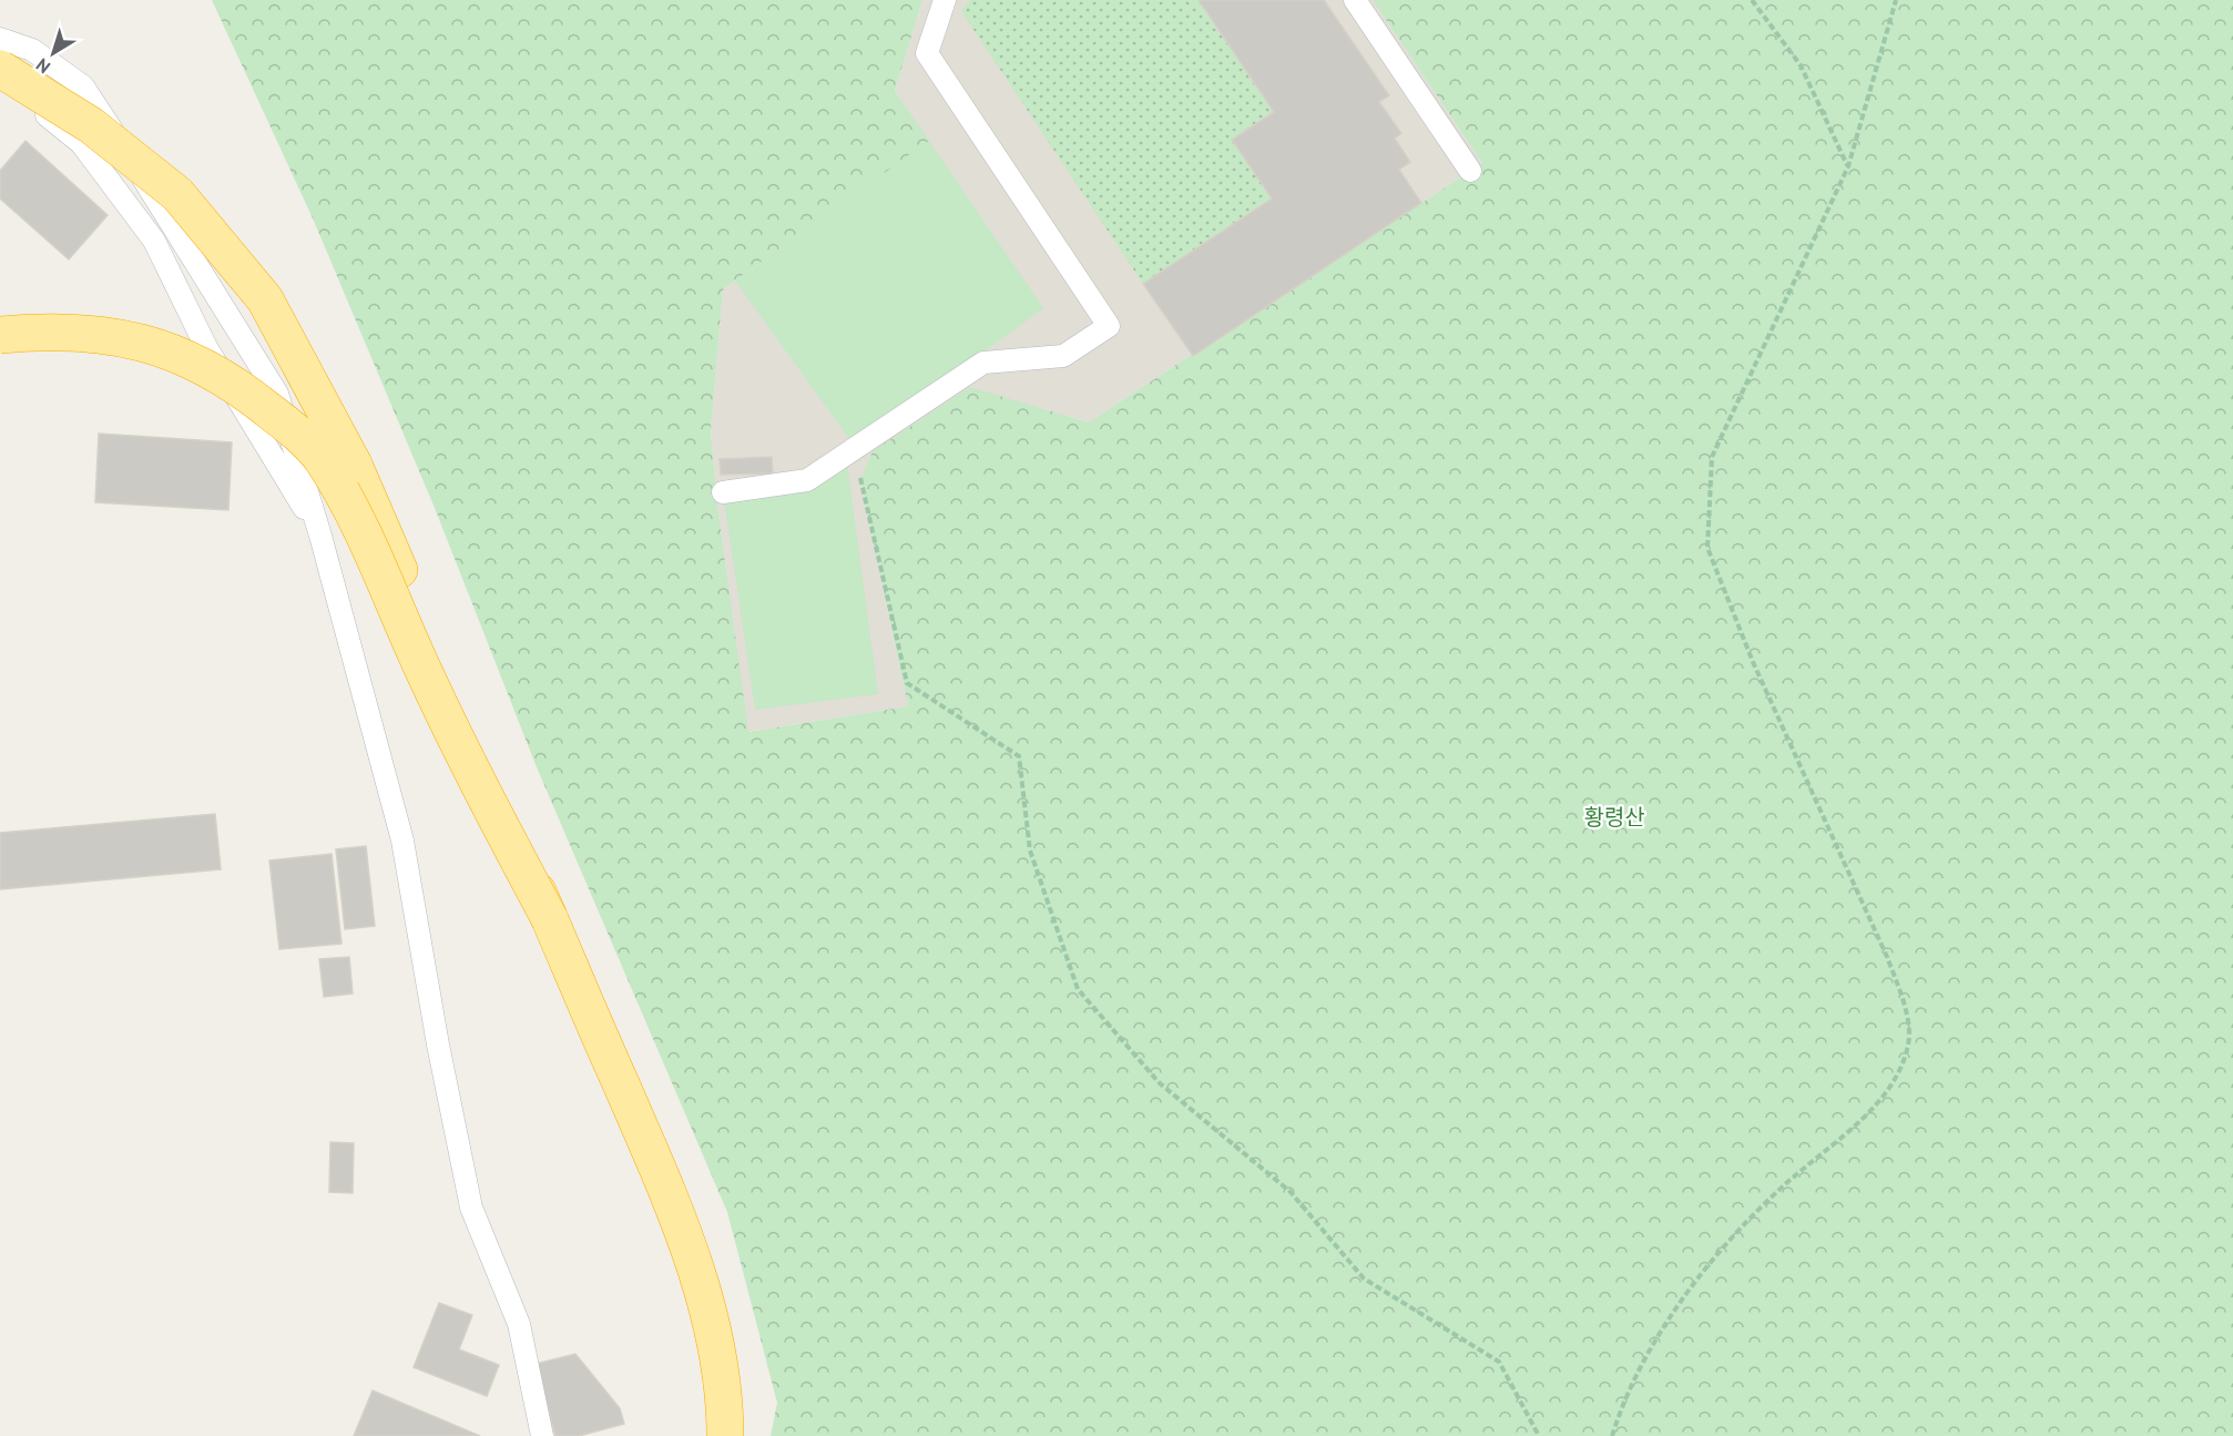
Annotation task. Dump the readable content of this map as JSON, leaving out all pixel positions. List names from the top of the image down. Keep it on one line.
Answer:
{"parks":["황령산"],"north":"bottom left"}
